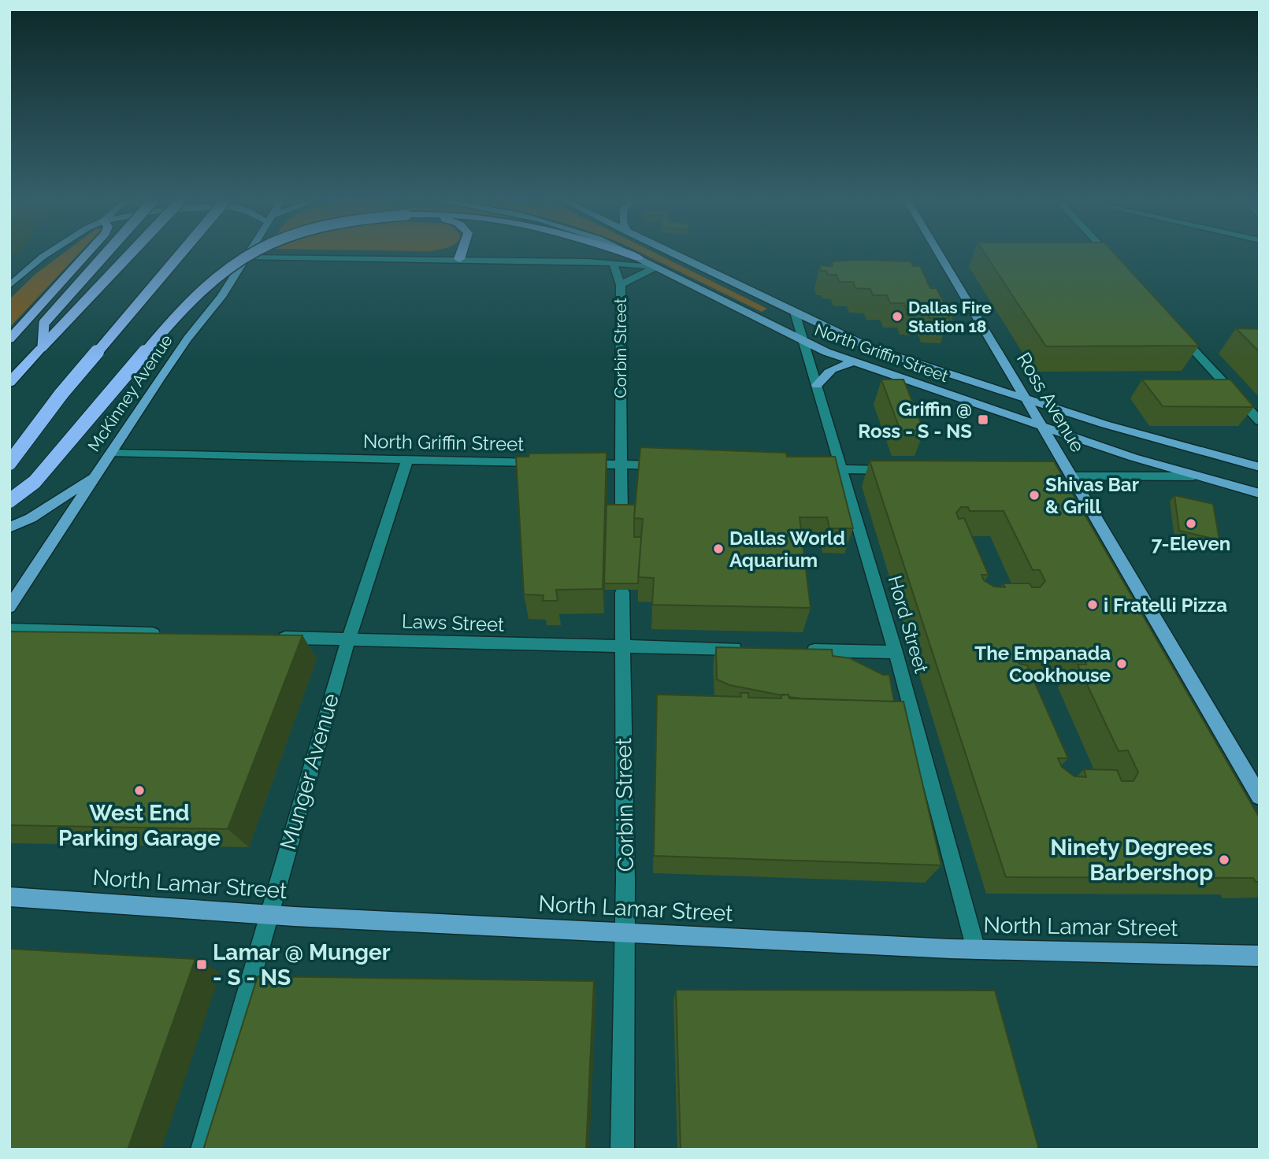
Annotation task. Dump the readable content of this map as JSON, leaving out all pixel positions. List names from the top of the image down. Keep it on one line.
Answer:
{"streets":{"main road":["North Griffin Street","McKinney Avenue","Ross Avenue","North Lamar Street"],"street":["Corbin Street","Laws Street","Hord Street","Munger Avenue"]},"crossings":[["Corbin Street","North Griffin Street"],["Corbin Street","Laws Street"],["Corbin Street","North Lamar Street"],["North Griffin Street","McKinney Avenue"],["North Griffin Street","Ross Avenue"],["North Griffin Street","Hord Street"],["North Griffin Street","Munger Avenue"],["Laws Street","Munger Avenue"],["Hord Street","North Lamar Street"],["Munger Avenue","North Lamar Street"]],"places":{"other":["Dallas Fire Station 18","Shivas Bar & Grill","7-Eleven","Dallas World Aquarium","i Fratelli Pizza","The Empanada Cookhouse","West End Parking Garage","Ninety Degrees Barbershop"],"transit":["Griffin @ Ross - S - NS","Lamar @ Munger - S - NS"]}}
